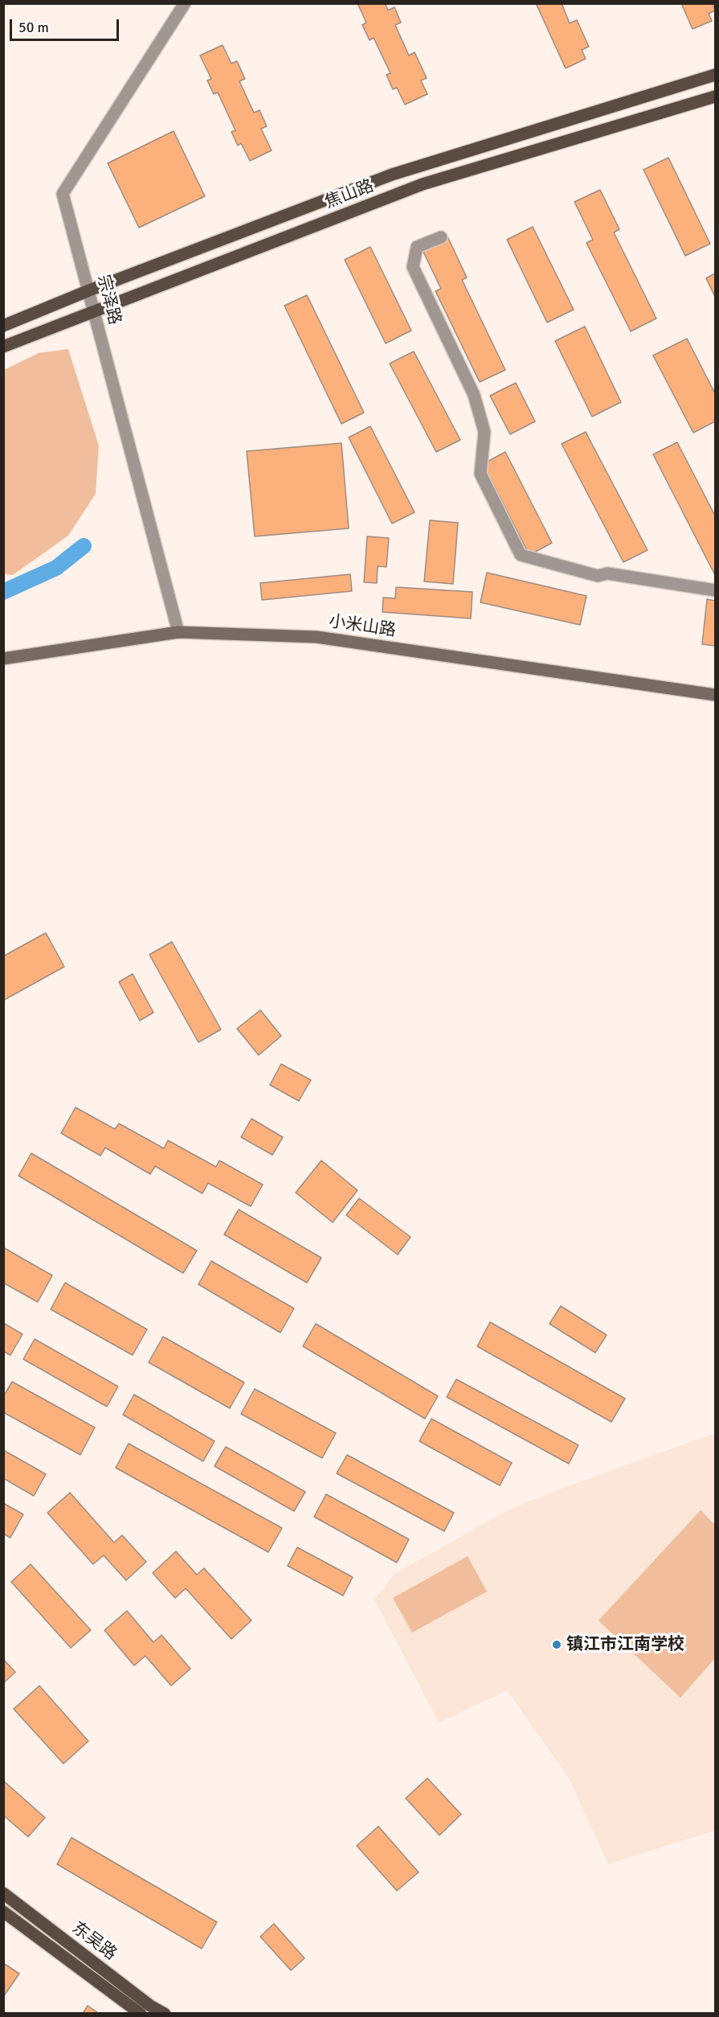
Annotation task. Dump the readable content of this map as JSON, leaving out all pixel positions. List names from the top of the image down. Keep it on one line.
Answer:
{"streets":{"main road":["焦山路","东吴路"],"street":["宗泽路","小米山路"]},"crossings":[["焦山路","宗泽路"],["宗泽路","小米山路"]],"places":["镇江市江南学校"],"scale_bar":"50 m"}
